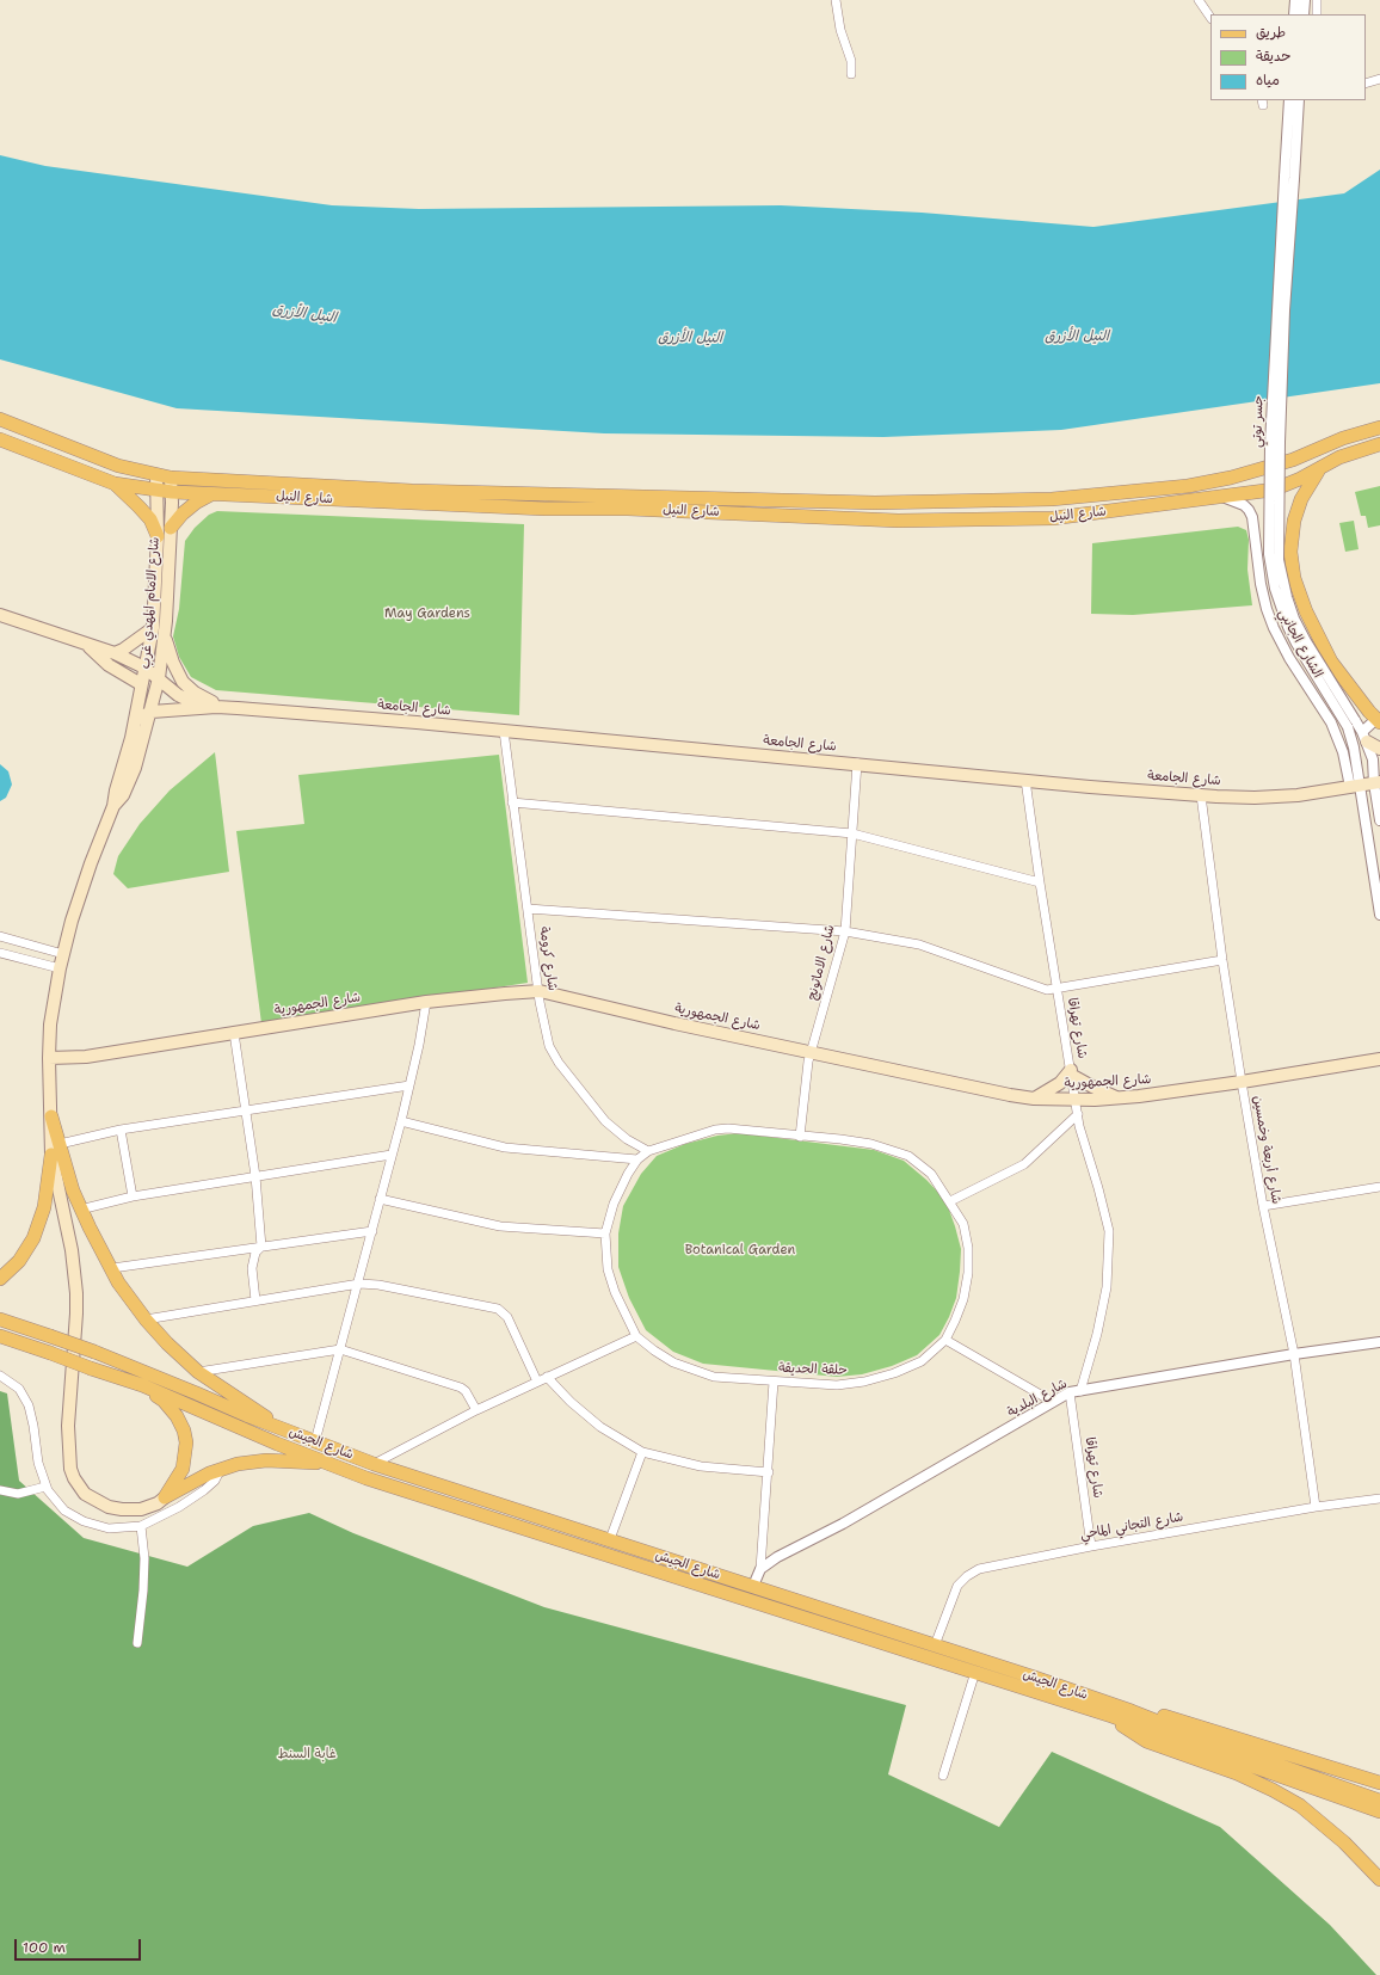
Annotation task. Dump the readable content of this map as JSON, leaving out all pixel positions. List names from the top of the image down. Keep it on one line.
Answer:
{"streets":{"main road":["شارع النيل","شارع الامام المهدي غرب","شارع الجامعة","شارع الجمهورية","شارع الجيش"],"street":["جسر توتي","الشارع الجانبي","شارع كرومة","شارع الاماتونج","شارع تهراقا","شارع أربعة وخمسين","حلقة الحديقة","شارع البلدية","شارع التجاني الماحي"]},"crossings":[["شارع النيل","شارع الامام المهدي غرب"],["شارع النيل","الشارع الجانبي"],["شارع الامام المهدي غرب","شارع الجامعة"],["شارع الامام المهدي غرب","شارع الجمهورية"],["الشارع الجانبي","شارع الجامعة"],["شارع الجامعة","شارع كرومة"],["شارع الجامعة","شارع الاماتونج"],["شارع الجامعة","شارع تهراقا"],["شارع الجامعة","شارع أربعة وخمسين"],["شارع كرومة","شارع الجمهورية"],["شارع كرومة","حلقة الحديقة"],["شارع الاماتونج","شارع الجمهورية"],["شارع الاماتونج","حلقة الحديقة"],["شارع الجمهورية","شارع تهراقا"],["شارع الجمهورية","شارع أربعة وخمسين"],["شارع تهراقا","شارع البلدية"],["شارع تهراقا","شارع التجاني الماحي"],["شارع أربعة وخمسين","شارع البلدية"],["شارع أربعة وخمسين","شارع التجاني الماحي"],["شارع الجيش","شارع التجاني الماحي"]],"water":["النيل الأزرق"],"parks":["May Gardens","Botanical Garden","غابة السنط"],"legend":["طريق","حديقة","مياه"],"scale_bar":"100 m"}
